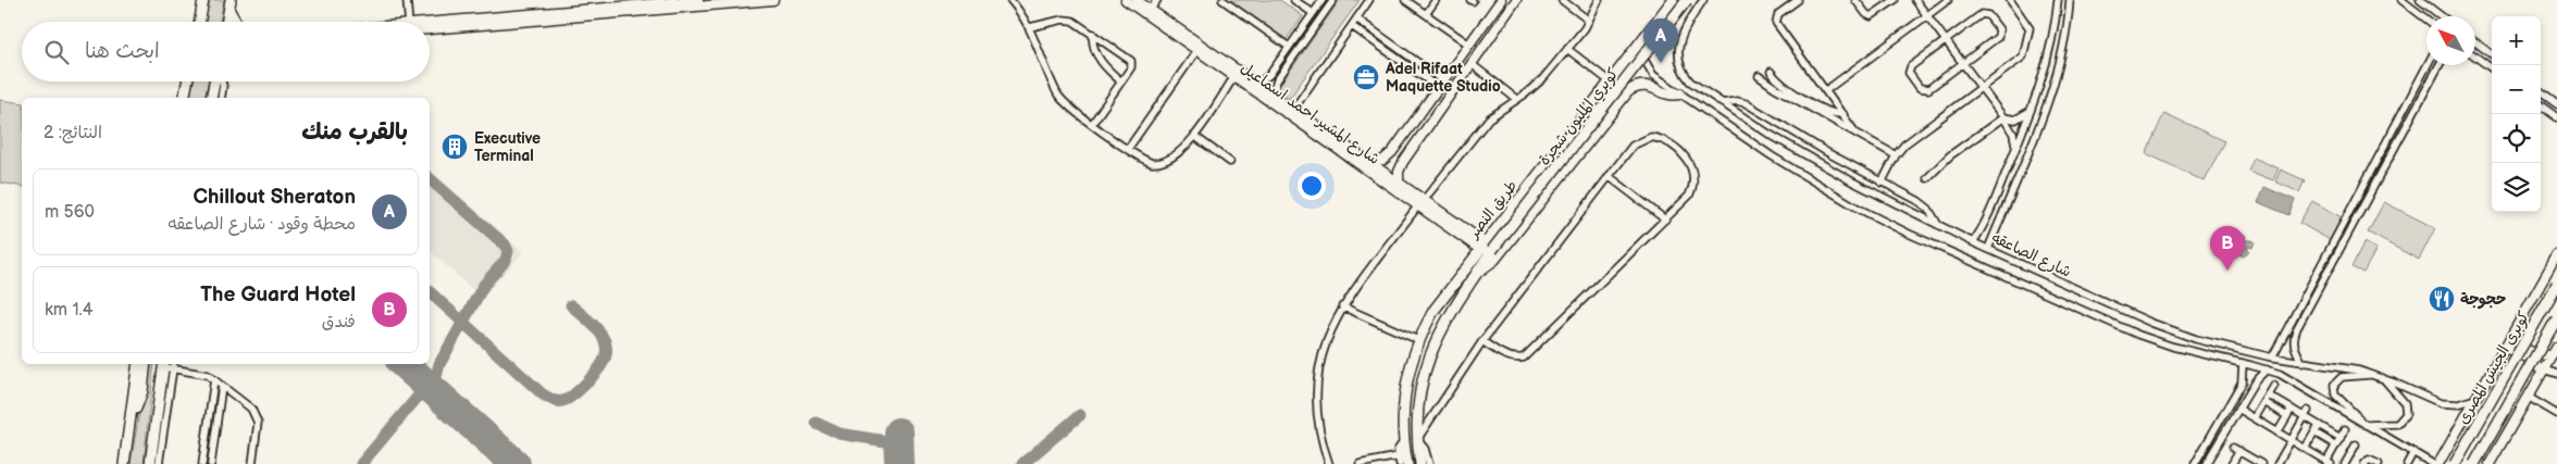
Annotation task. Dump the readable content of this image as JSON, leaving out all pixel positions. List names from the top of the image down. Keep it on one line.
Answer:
{"streets":{"highway":["كوبري المليون شجرة","طريق النصر","كوبرى الجيش المصرى"],"main road":["شارع المشير احمد اسماعيل"],"street":["شارع الصاعقه"]},"crossings":[["شارع المشير احمد اسماعيل","طريق النصر"],["كوبري المليون شجرة","طريق النصر"],["طريق النصر","شارع الصاعقه"]],"places":{"office":["Adel Rifaat Maquette Studio"],"building":["Executive Terminal"],"restaurant":["حجوجة"]},"north":"top left","page":{"map_buttons":["+","−"],"pins":["A","B"],"search":"ابحث هنا","heading":["بالقرب منك","النتائج: 2"],"list":[{"mark":"A","name":"Chillout Sheraton","note":"محطة وقود · شارع الصاعقه","value":"560 m"},{"mark":"B","name":"The Guard Hotel","note":"فندق","value":"1.4 km"}]}}
